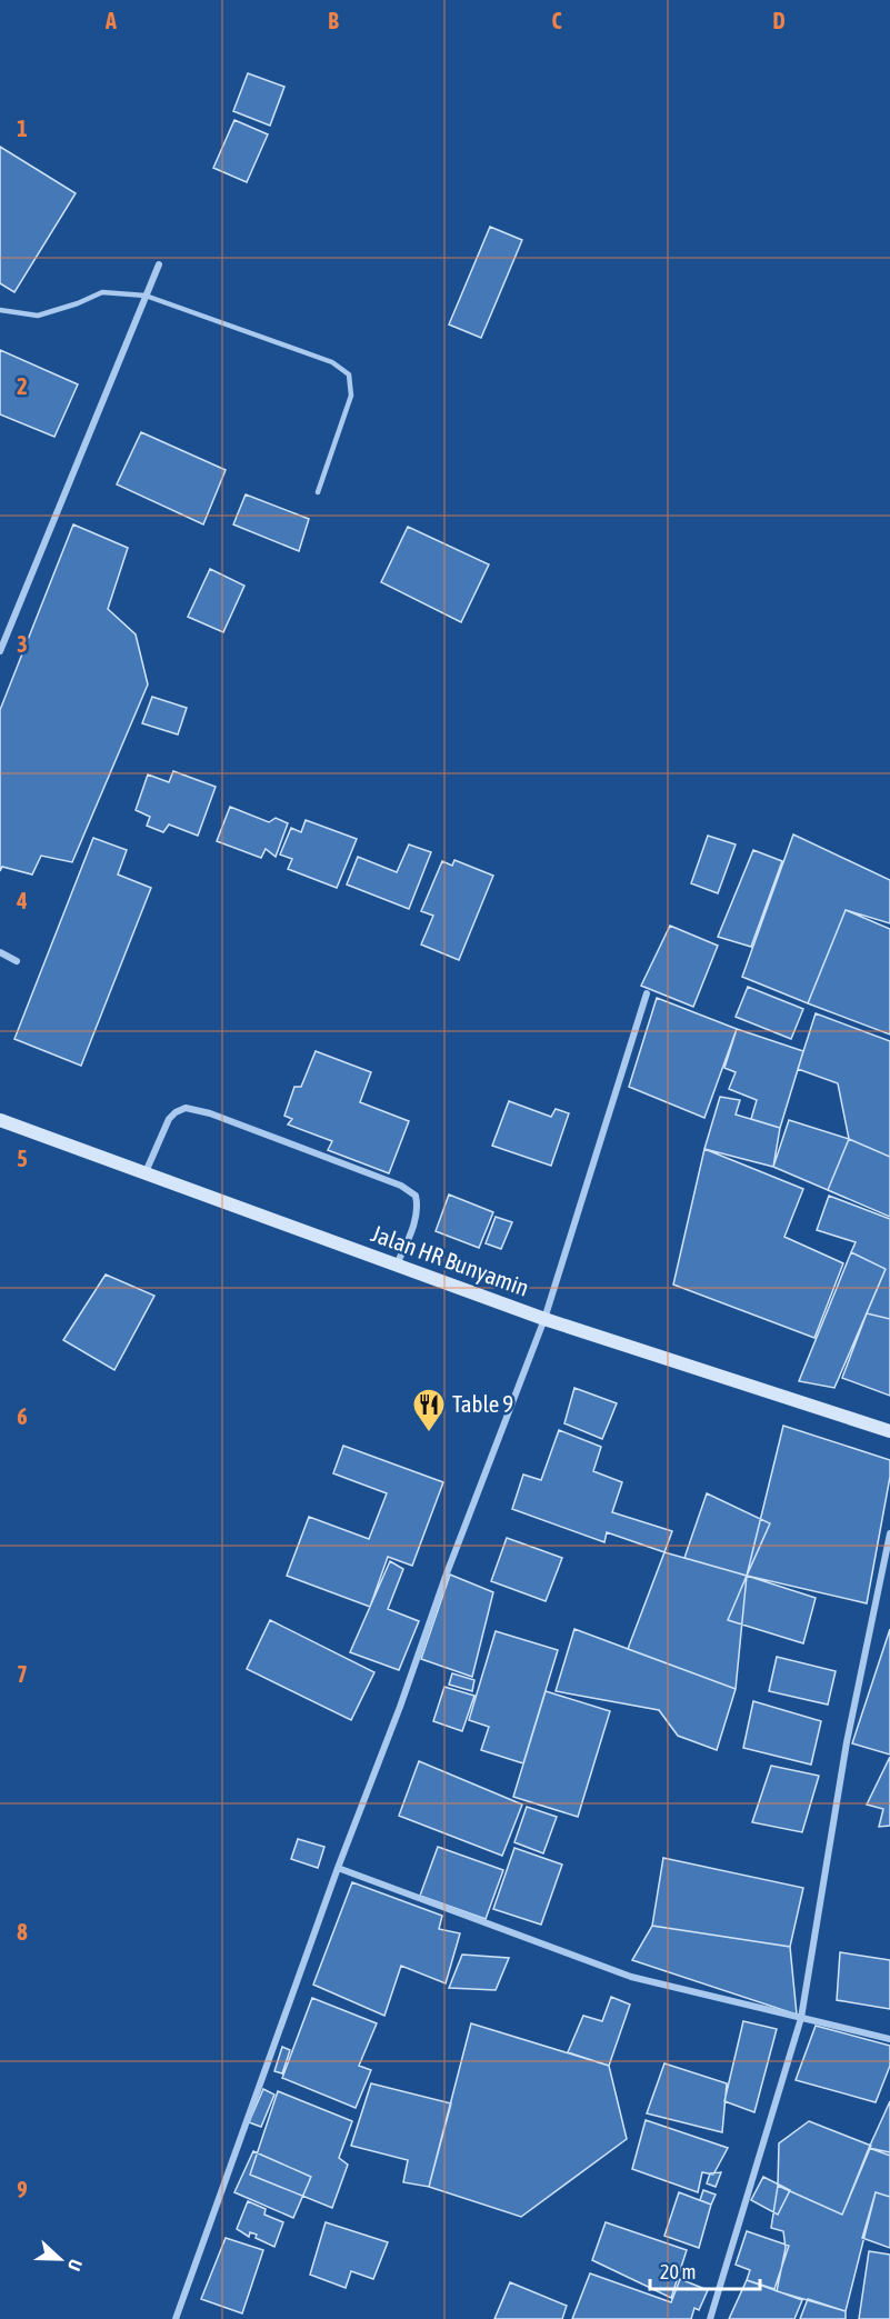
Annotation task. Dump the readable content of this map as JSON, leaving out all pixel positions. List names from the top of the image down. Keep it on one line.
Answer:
{"streets":{"main road":["Jalan HR Bunyamin"]},"places":{"restaurant":["Table 9"]},"scale_bar":"20 m","north":"right","grid":{"columns":["A","B","C","D"],"rows":["1","2","3","4","5","6","7","8","9"]}}
